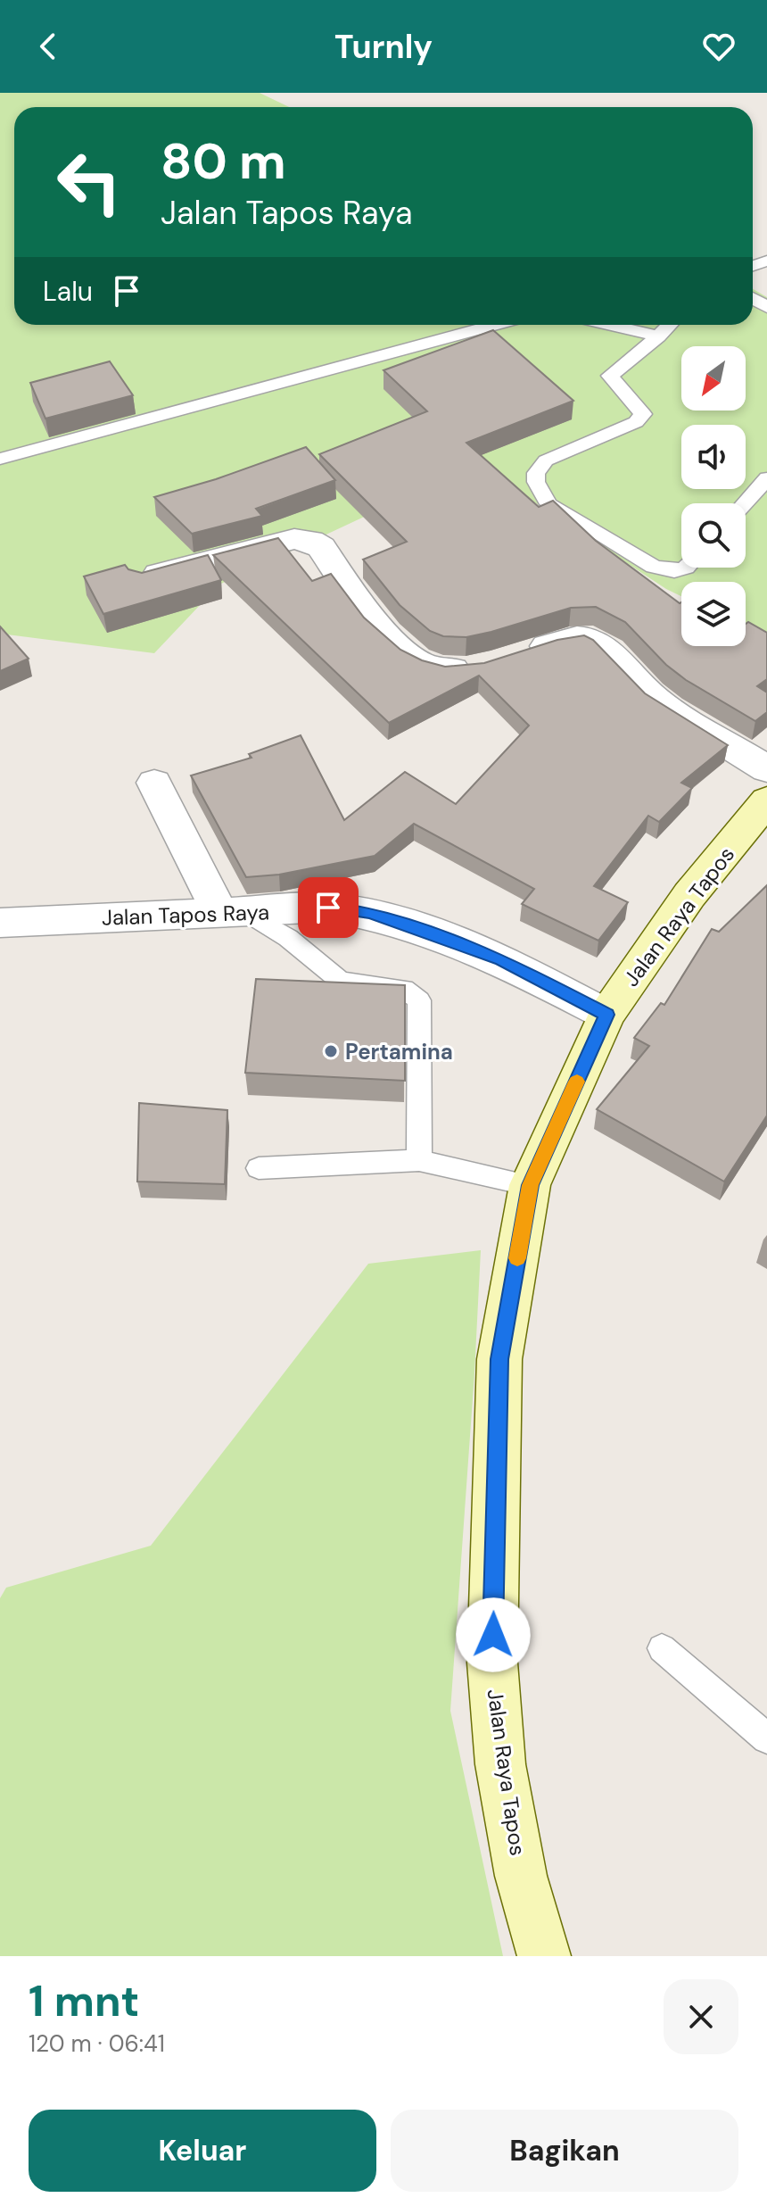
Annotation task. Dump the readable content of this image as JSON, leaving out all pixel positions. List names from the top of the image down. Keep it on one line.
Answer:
{"streets":{"main road":["Jalan Raya Tapos"],"street":["Jalan Tapos Raya"]},"crossings":[["Jalan Tapos Raya","Jalan Raya Tapos"]],"places":["Pertamina"],"north":"bottom left","page":{"header":"Turnly","turn":["80 m","Jalan Tapos Raya"],"then":"Lalu","heading":["1 mnt","120 m · 06:41"],"buttons":["Keluar","Bagikan"]}}
